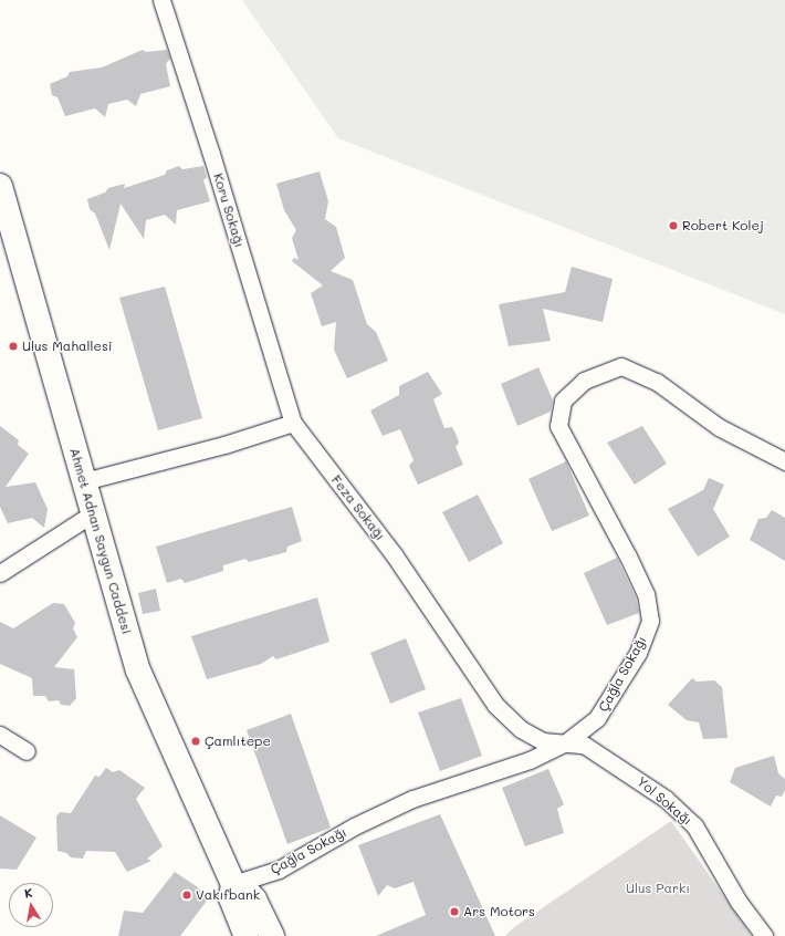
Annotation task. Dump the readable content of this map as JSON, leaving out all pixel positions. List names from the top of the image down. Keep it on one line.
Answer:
{"streets":{"main road":["Ahmet Adnan Saygun Caddesi"],"street":["Koru Sokağı","Feza Sokağı","Çağla Sokağı","Yol Sokağı"]},"crossings":[["Koru Sokağı","Feza Sokağı"],["Feza Sokağı","Çağla Sokağı"],["Feza Sokağı","Yol Sokağı"],["Ahmet Adnan Saygun Caddesi","Çağla Sokağı"],["Çağla Sokağı","Yol Sokağı"]],"parks":["Ulus Parkı"],"places":["Robert Kolej","Ulus Mahallesi","Çamlıtepe","Vakıfbank","Ars Motors"],"north":"top"}
